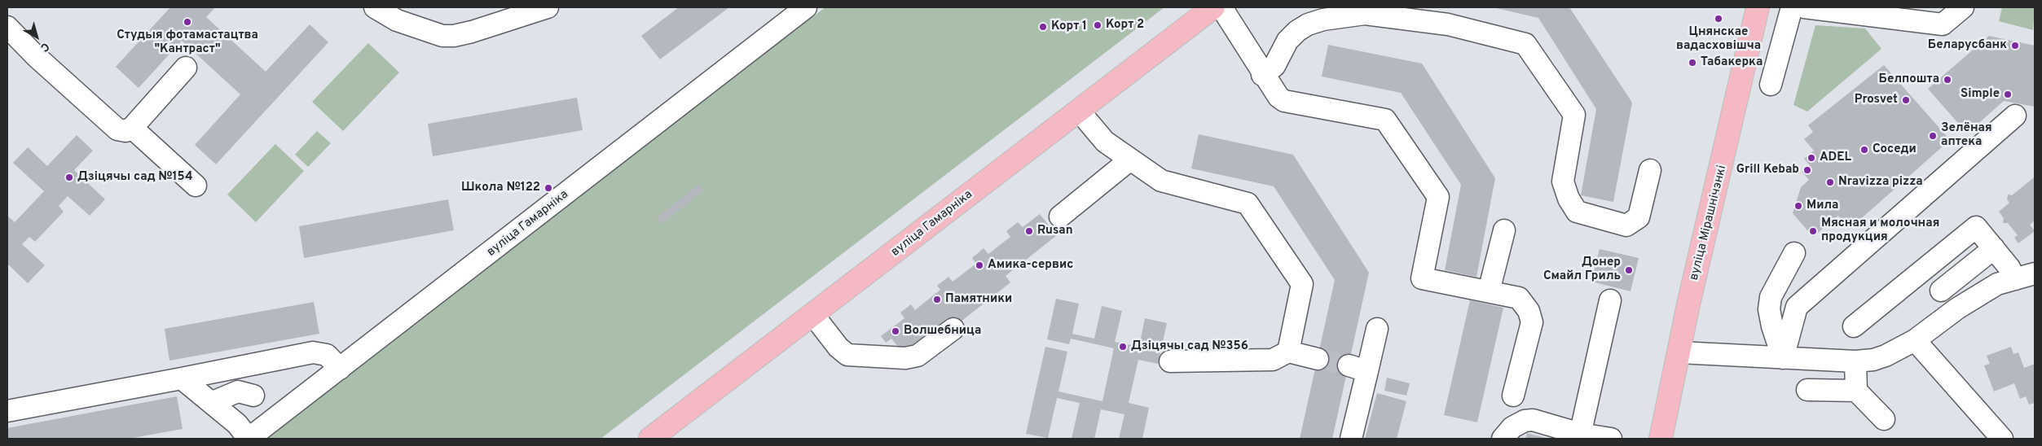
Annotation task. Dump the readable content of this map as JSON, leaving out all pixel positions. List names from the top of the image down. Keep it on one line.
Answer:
{"streets":{"main road":["вуліца Мірашнічэнкі","вуліца Гамарніка"]},"places":["Цнянскае вадасховішча","Студыя фотамастацтва \"Кантраст\"","Корт 2","Корт 1","Беларусбанк","Табакерка","Белпошта","Simple","Prosvet","Зелёная аптека","Соседи","ADEL","Grill Kebab","Дзіцячы сад №154","Nravizza pizza","Школа №122","Мила","Rusan","Мясная и молочная продукция","Амика-сервис","Донер Смайл Гриль","Памятники","Волшебница","Дзіцячы сад №356"],"north":"bottom right"}
